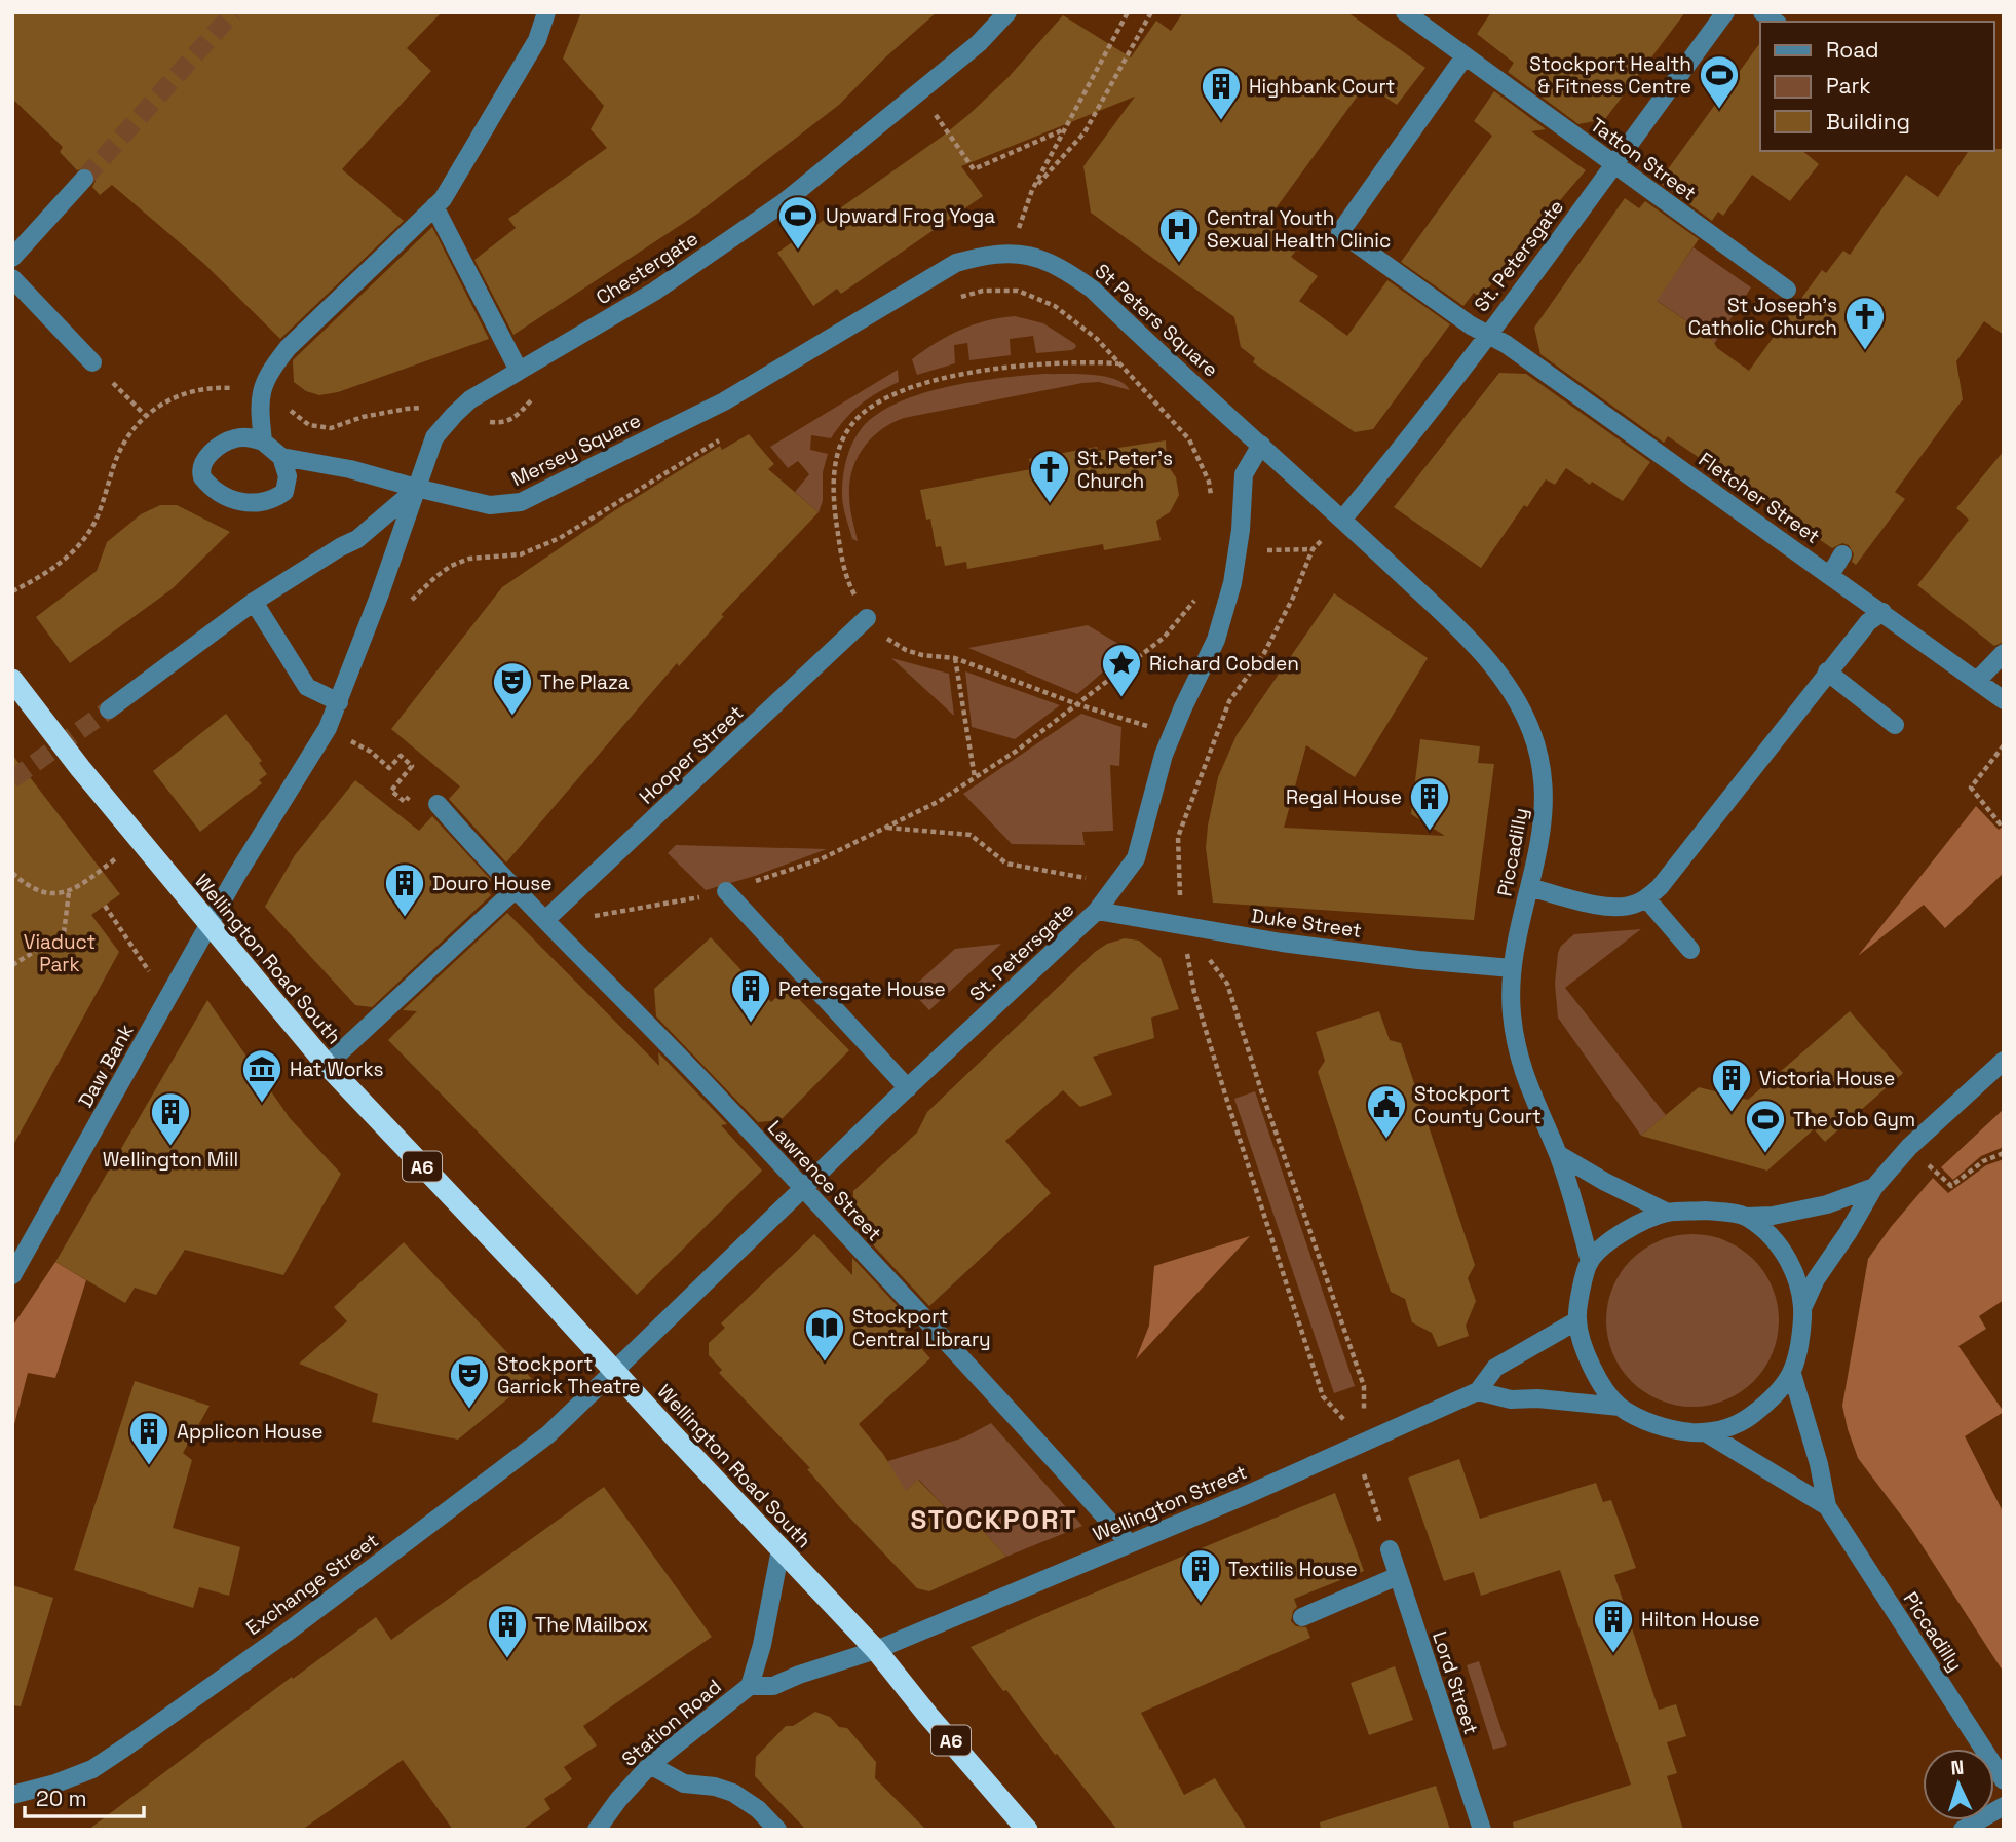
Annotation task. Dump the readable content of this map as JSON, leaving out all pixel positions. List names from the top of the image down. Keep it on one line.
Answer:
{"streets":{"highway":["Wellington Road South","A6"],"street":["Tatton Street","St. Petersgate","Chestergate","St Peters Square","Mersey Square","Fletcher Street","Hooper Street","Piccadilly","Duke Street","Daw Bank","Lawrence Street","Wellington Street","Exchange Street","Lord Street","Station Road"]},"crossings":[["Tatton Street","St. Petersgate"],["Tatton Street","Fletcher Street"],["St. Petersgate","St Peters Square"],["St. Petersgate","Fletcher Street"],["St. Petersgate","Piccadilly"],["St. Petersgate","Duke Street"],["St. Petersgate","Wellington Road South"],["St. Petersgate","Lawrence Street"],["St. Petersgate","Exchange Street"],["Chestergate","Mersey Square"],["St Peters Square","Mersey Square"],["St Peters Square","Piccadilly"],["Hooper Street","Lawrence Street"],["Piccadilly","Duke Street"],["Piccadilly","Wellington Street"],["Wellington Road South","Wellington Street"],["Wellington Road South","Exchange Street"],["Wellington Road South","Station Road"],["Lawrence Street","Wellington Street"],["Wellington Street","Station Road"]],"districts":["STOCKPORT"],"parks":["Viaduct Park"],"places":{"sports":["Stockport Health & Fitness Centre","Upward Frog Yoga","The Job Gym"],"building":["Highbank Court","Regal House","Douro House","Petersgate House","Victoria House","Wellington Mill","Applicon House","Textilis House","Hilton House","The Mailbox"],"hospital":["Central Youth Sexual Health Clinic"],"church":["St Joseph's Catholic Church","St. Peter's Church"],"place":["Richard Cobden"],"theatre":["The Plaza","Stockport Garrick Theatre"],"museum":["Hat Works"],"public building":["Stockport County Court"],"library":["Stockport Central Library"]},"legend":["Road","Park","Building"],"scale_bar":"20 m","north":"top"}
